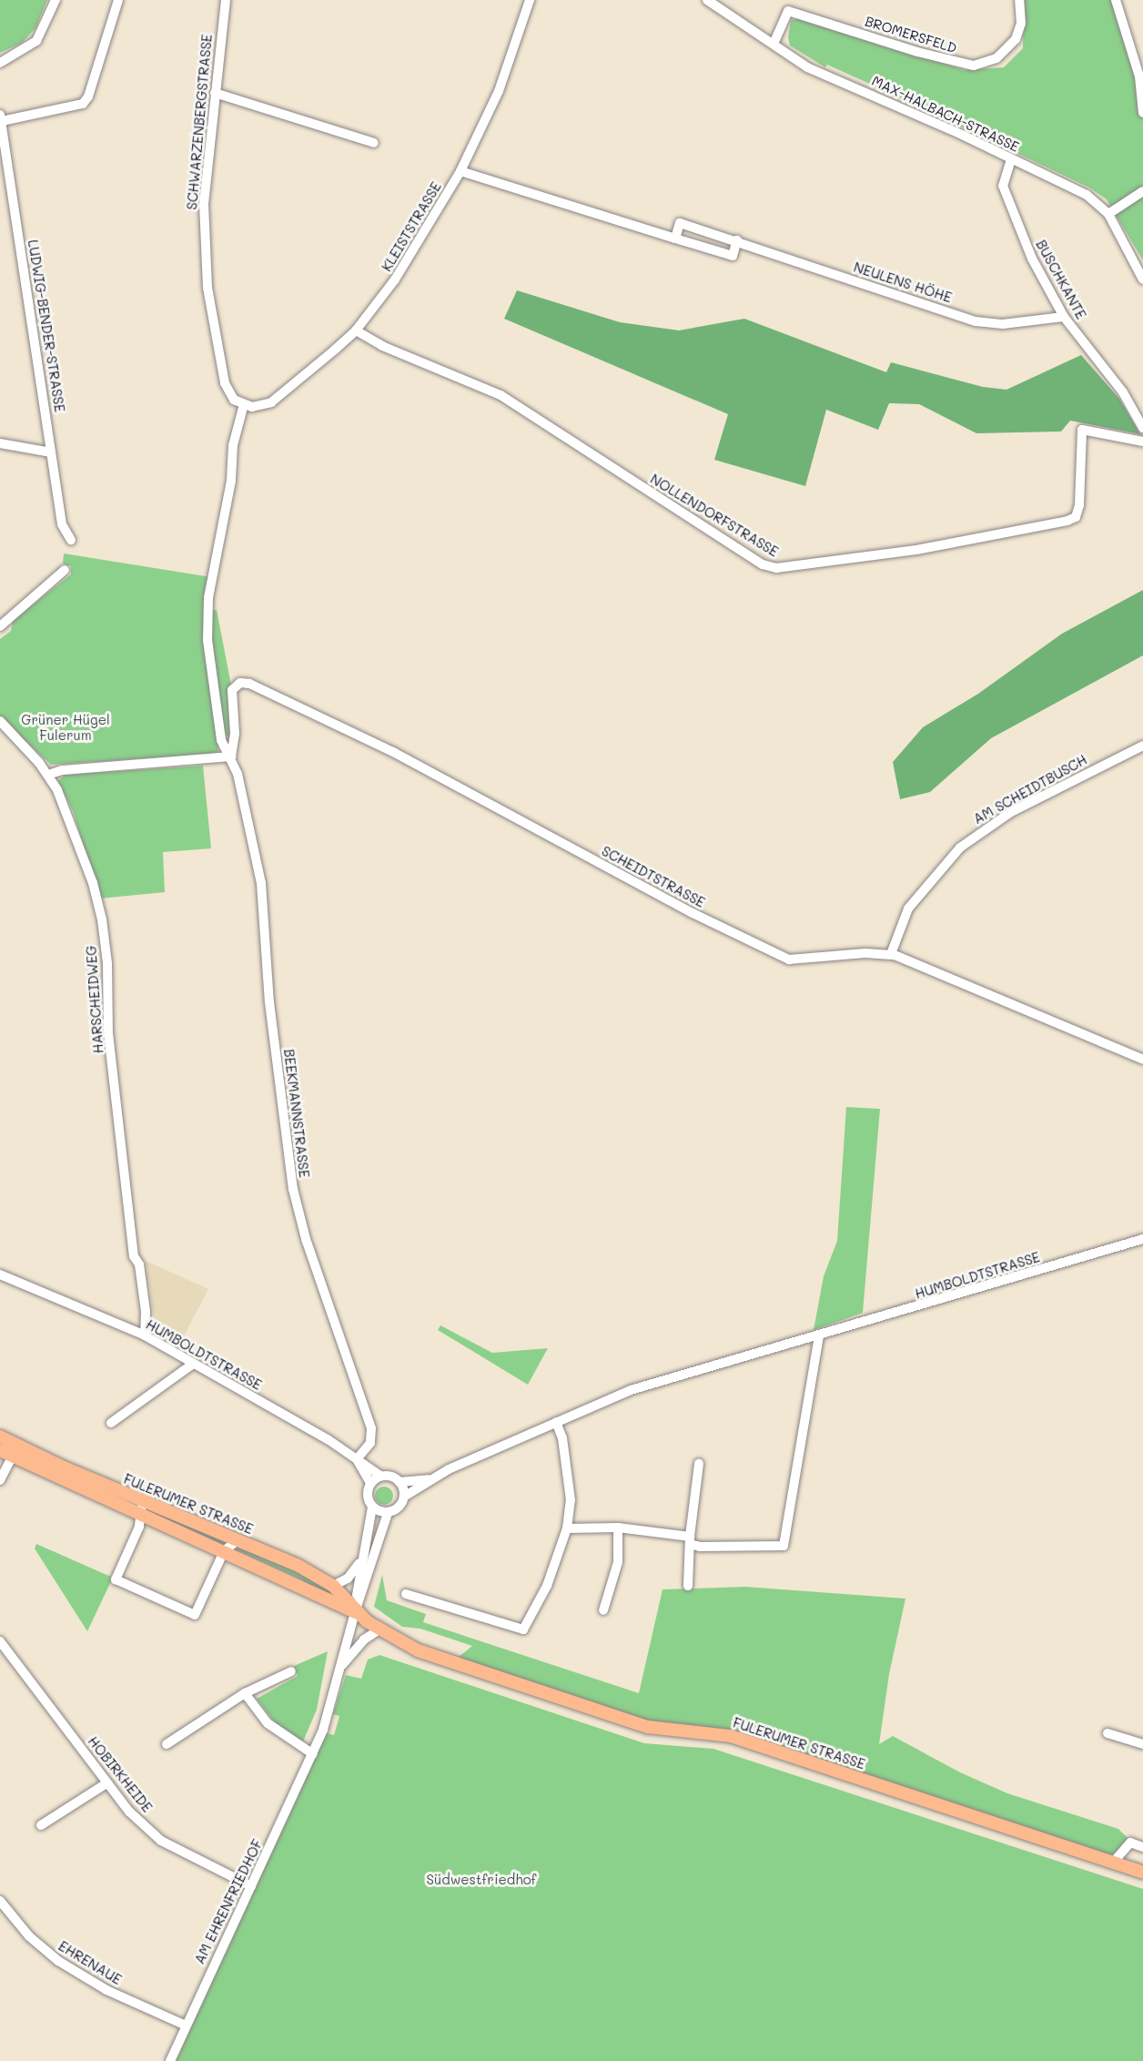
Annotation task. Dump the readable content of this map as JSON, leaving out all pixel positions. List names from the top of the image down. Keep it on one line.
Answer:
{"streets":{"main road":["FULERUMER STRASSE"],"street":["BROMERSFELD","MAX-HALBACH-STRASSE","SCHWARZENBERGSTRASSE","KLEISTSTRASSE","BUSCHKANTE","NEULENS HÖHE","LUDWIG-BENDER-STRASSE","NOLLENDORFSTRASSE","AM SCHEIDTBUSCH","SCHEIDTSTRASSE","HARSCHEIDWEG","BEEKMANNSTRASSE","HUMBOLDTSTRASSE","HOBIRKHEIDE","AM EHRENFRIEDHOF","EHRENAUE"]},"crossings":[["BROMERSFELD","MAX-HALBACH-STRASSE"],["MAX-HALBACH-STRASSE","BUSCHKANTE"],["SCHWARZENBERGSTRASSE","KLEISTSTRASSE"],["SCHWARZENBERGSTRASSE","BEEKMANNSTRASSE"],["KLEISTSTRASSE","NOLLENDORFSTRASSE"],["KLEISTSTRASSE","BEEKMANNSTRASSE"],["BUSCHKANTE","NEULENS HÖHE"],["AM SCHEIDTBUSCH","SCHEIDTSTRASSE"],["SCHEIDTSTRASSE","BEEKMANNSTRASSE"],["HARSCHEIDWEG","HUMBOLDTSTRASSE"],["BEEKMANNSTRASSE","HUMBOLDTSTRASSE"],["FULERUMER STRASSE","AM EHRENFRIEDHOF"],["HOBIRKHEIDE","AM EHRENFRIEDHOF"],["AM EHRENFRIEDHOF","EHRENAUE"]],"parks":["Grüner Hügel Fulerum","Südwestfriedhof"]}
